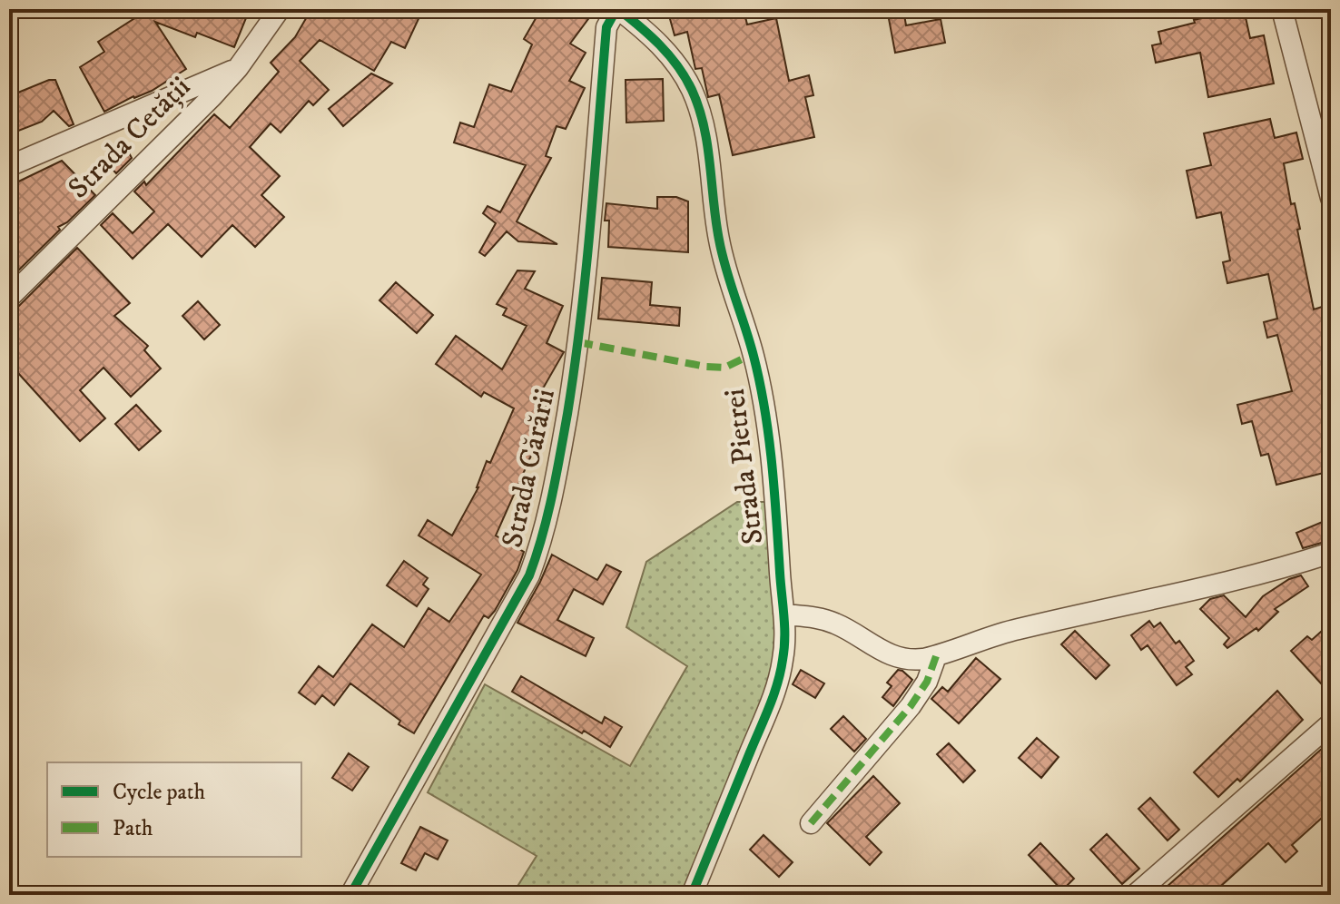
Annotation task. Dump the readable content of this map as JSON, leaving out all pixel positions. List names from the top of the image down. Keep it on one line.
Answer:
{"streets":{"street":["Strada Cetății","Strada Pietrei","Strada Cărării"]},"crossings":[["Strada Pietrei","Strada Cărării"]],"legend":["Cycle path","Path"]}
